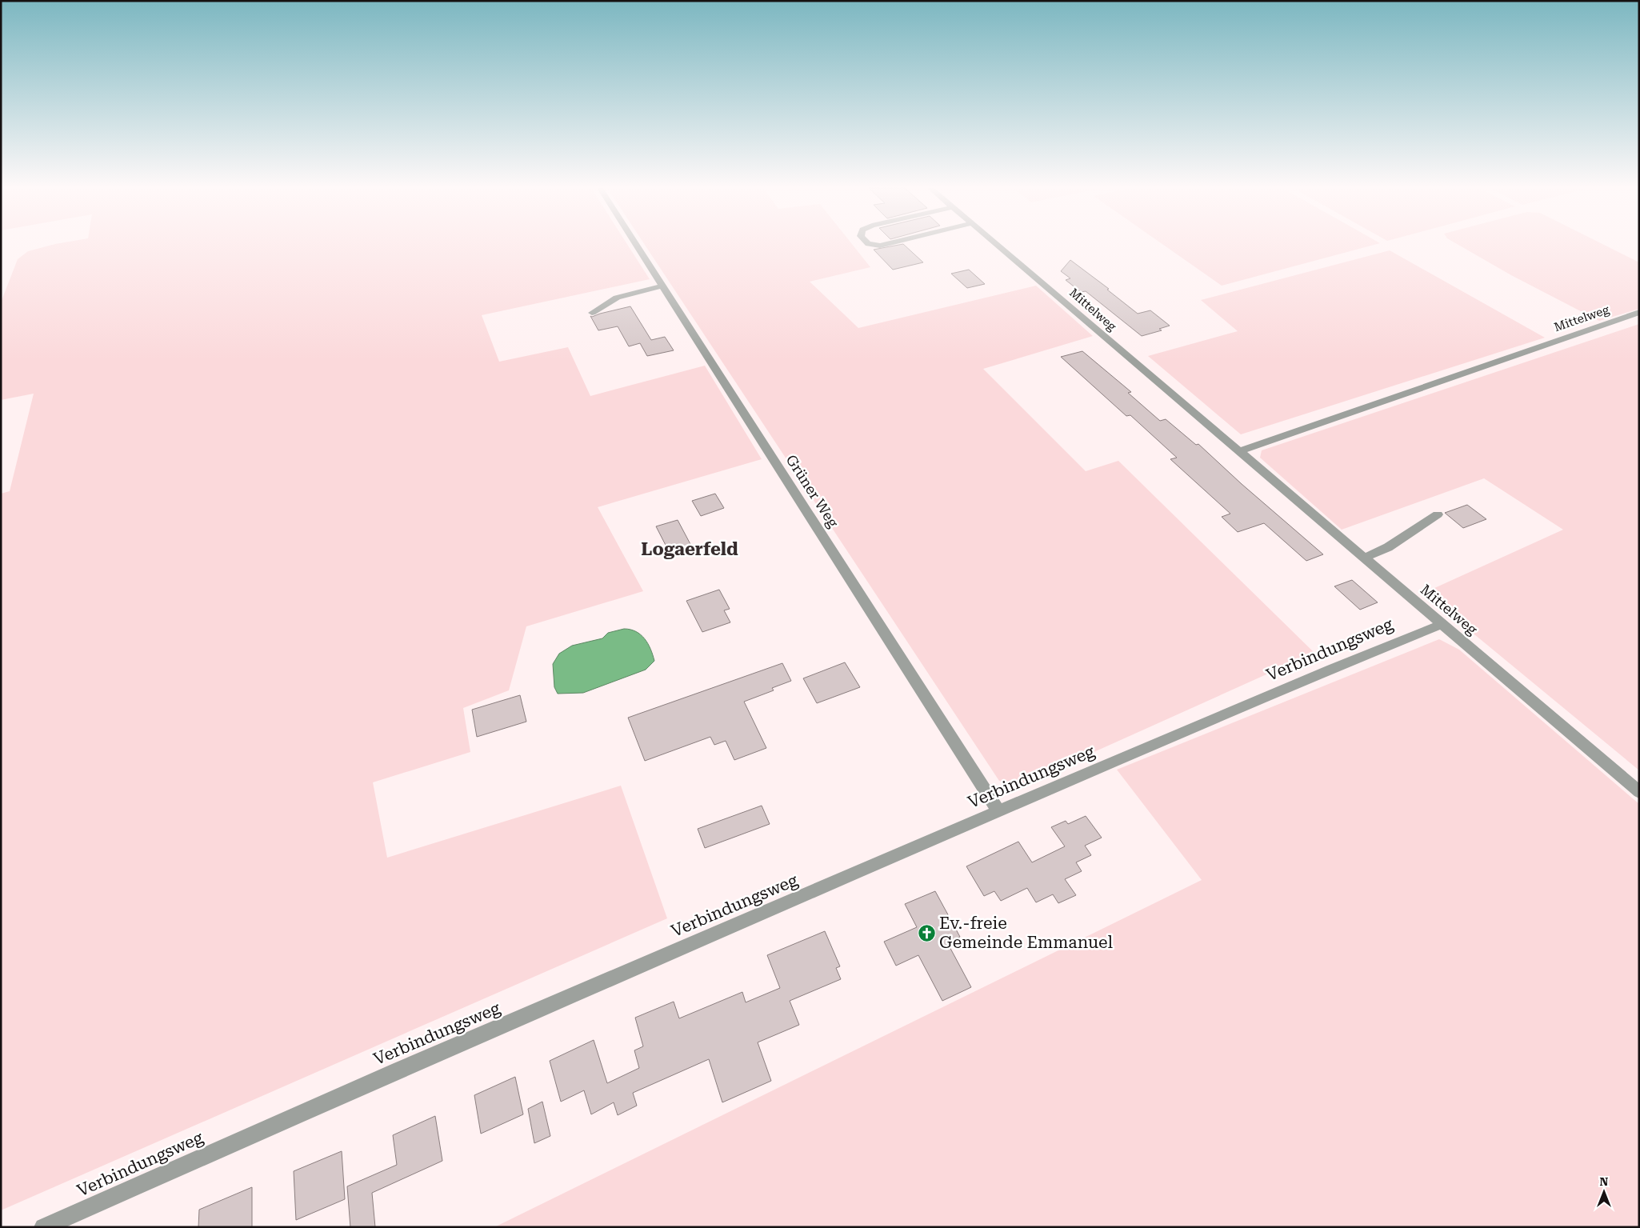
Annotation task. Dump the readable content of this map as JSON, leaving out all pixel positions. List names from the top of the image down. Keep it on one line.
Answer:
{"streets":{"street":["Mittelweg","Grüner Weg","Verbindungsweg"]},"crossings":[["Mittelweg","Verbindungsweg"],["Grüner Weg","Verbindungsweg"]],"districts":["Logaerfeld"],"places":{"church":["Ev.-freie Gemeinde Emmanuel"]},"north":"top"}
